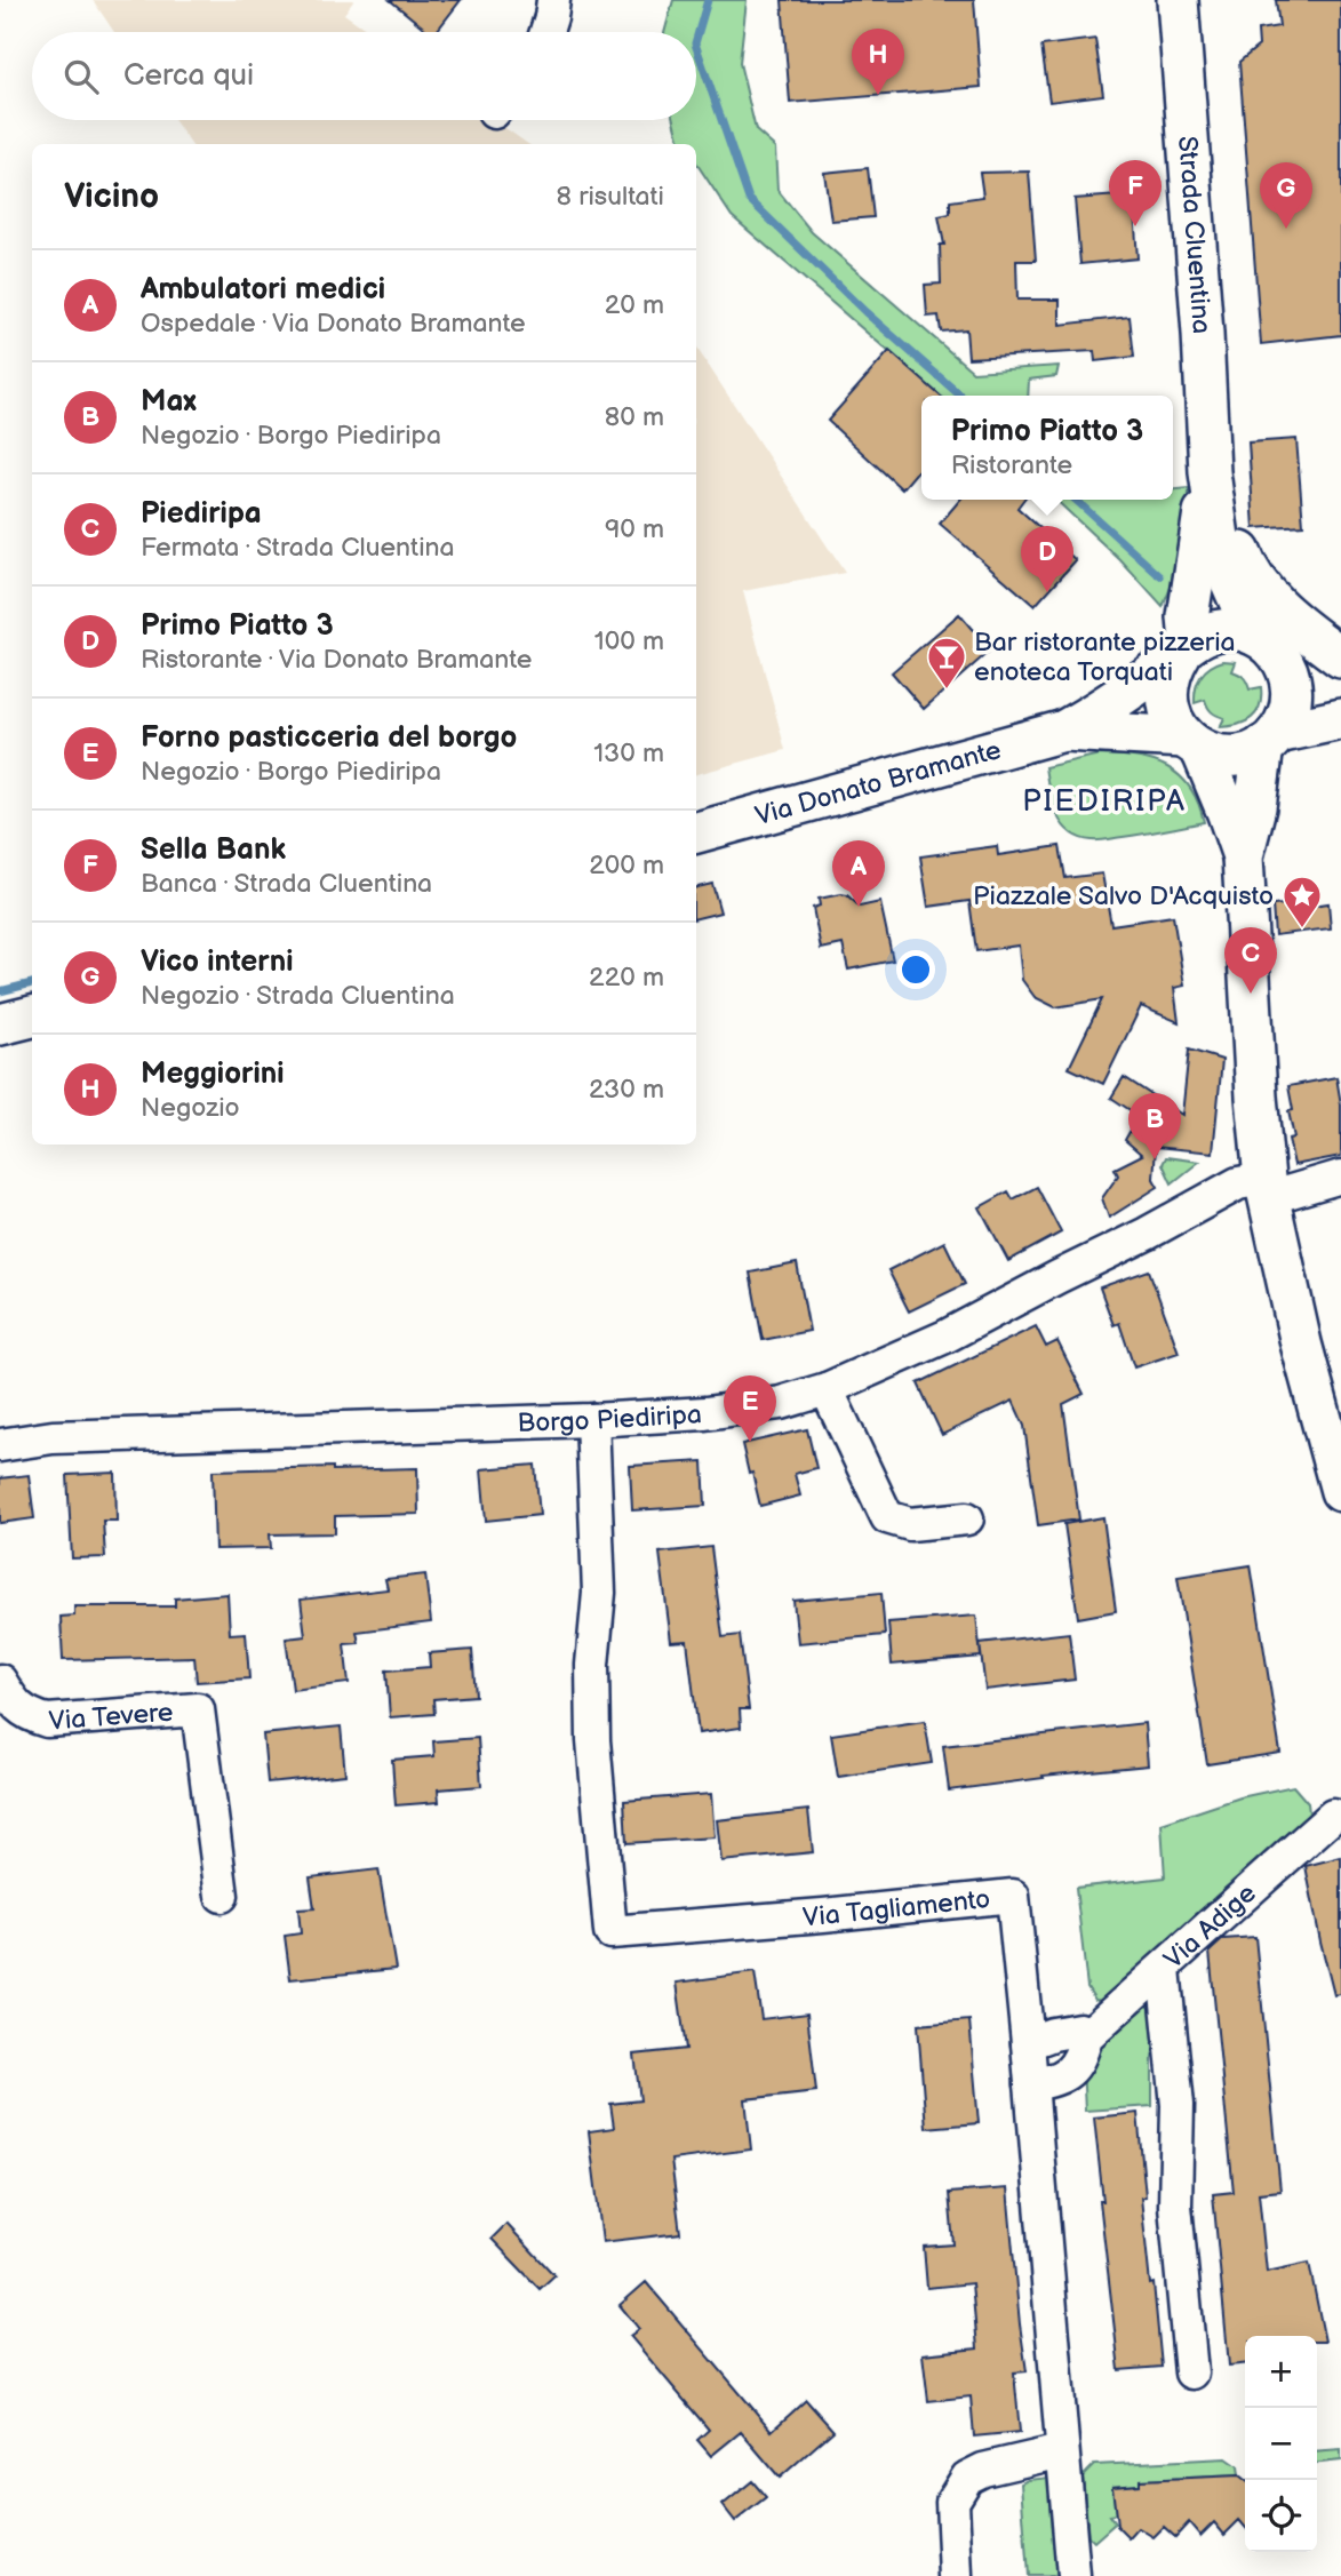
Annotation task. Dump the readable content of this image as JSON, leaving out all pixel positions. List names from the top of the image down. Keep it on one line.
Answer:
{"streets":{"main road":["Strada Cluentina","Via Donato Bramante"],"street":["Borgo Piediripa","Via Tevere","Via Tagliamento","Via Adige"]},"crossings":[["Strada Cluentina","Via Donato Bramante"],["Borgo Piediripa","Via Tagliamento"],["Via Tagliamento","Via Adige"]],"districts":["PIEDIRIPA"],"places":{"bar":["Bar ristorante pizzeria enoteca Torquati"],"place":["Piazzale Salvo D'Acquisto"]},"page":{"pins":["H","F","G","D","A","C","B","E"],"search":"Cerca qui","heading":["Vicino","8 risultati"],"list":[{"mark":"A","name":"Ambulatori medici","note":"Ospedale · Via Donato Bramante","value":"20 m"},{"mark":"B","name":"Max","note":"Negozio · Borgo Piediripa","value":"80 m"},{"mark":"C","name":"Piediripa","note":"Fermata · Strada Cluentina","value":"90 m"},{"mark":"D","name":"Primo Piatto 3","note":"Ristorante · Via Donato Bramante","value":"100 m"},{"mark":"E","name":"Forno pasticceria del borgo","note":"Negozio · Borgo Piediripa","value":"130 m"},{"mark":"F","name":"Sella Bank","note":"Banca · Strada Cluentina","value":"200 m"},{"mark":"G","name":"Vico interni","note":"Negozio · Strada Cluentina","value":"220 m"},{"mark":"H","name":"Meggiorini","note":"Negozio","value":"230 m"}],"popup":["Primo Piatto 3","Ristorante"],"map_buttons":["+","−"]}}
